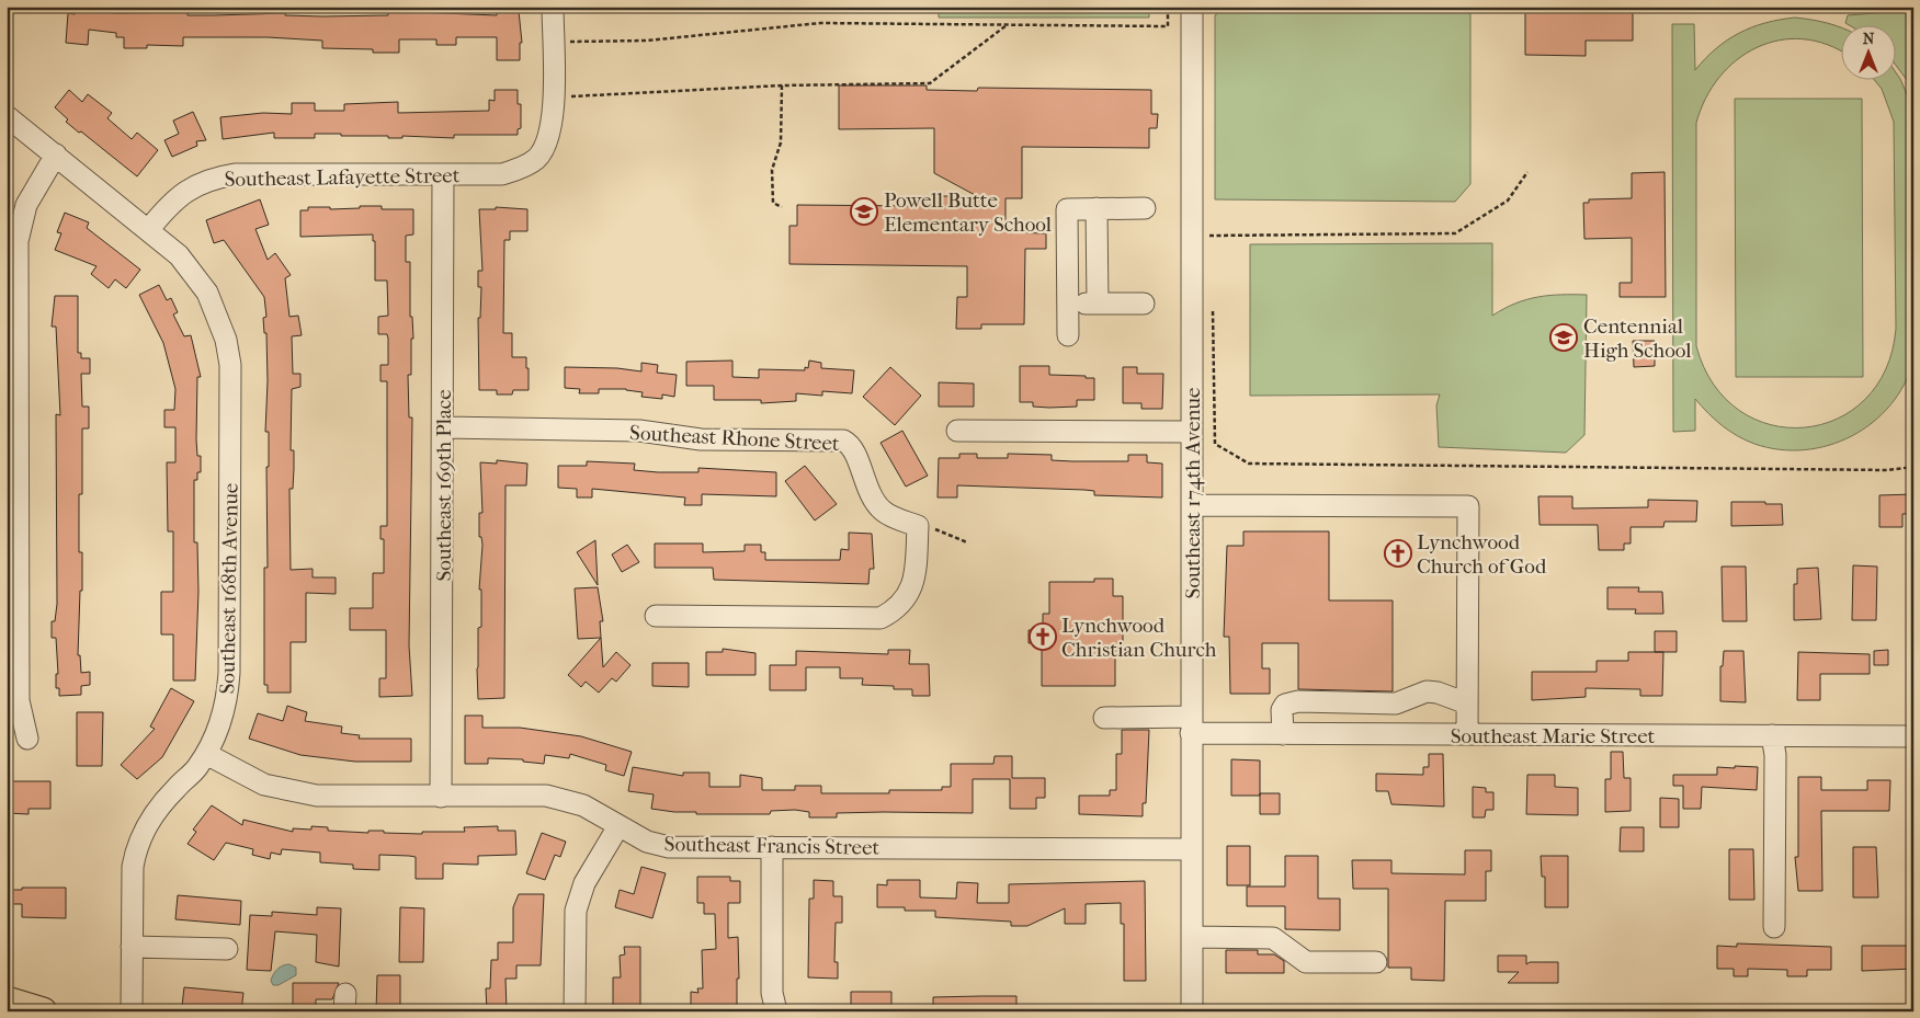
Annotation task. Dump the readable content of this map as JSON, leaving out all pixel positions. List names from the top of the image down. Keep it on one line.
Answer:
{"streets":{"street":["Southeast Lafayette Street","Southeast Rhone Street","Southeast 169th Place","Southeast 174th Avenue","Southeast 168th Avenue","Southeast Marie Street","Southeast Francis Street"]},"crossings":[["Southeast Lafayette Street","Southeast 169th Place"],["Southeast Lafayette Street","Southeast 168th Avenue"],["Southeast Rhone Street","Southeast 169th Place"],["Southeast 169th Place","Southeast Francis Street"],["Southeast 174th Avenue","Southeast Marie Street"],["Southeast 174th Avenue","Southeast Francis Street"],["Southeast 168th Avenue","Southeast Francis Street"]],"places":{"school or university":["Powell Butte Elementary School","Centennial High School"],"church":["Lynchwood Church of God","Lynchwood Christian Church"]},"north":"top"}
